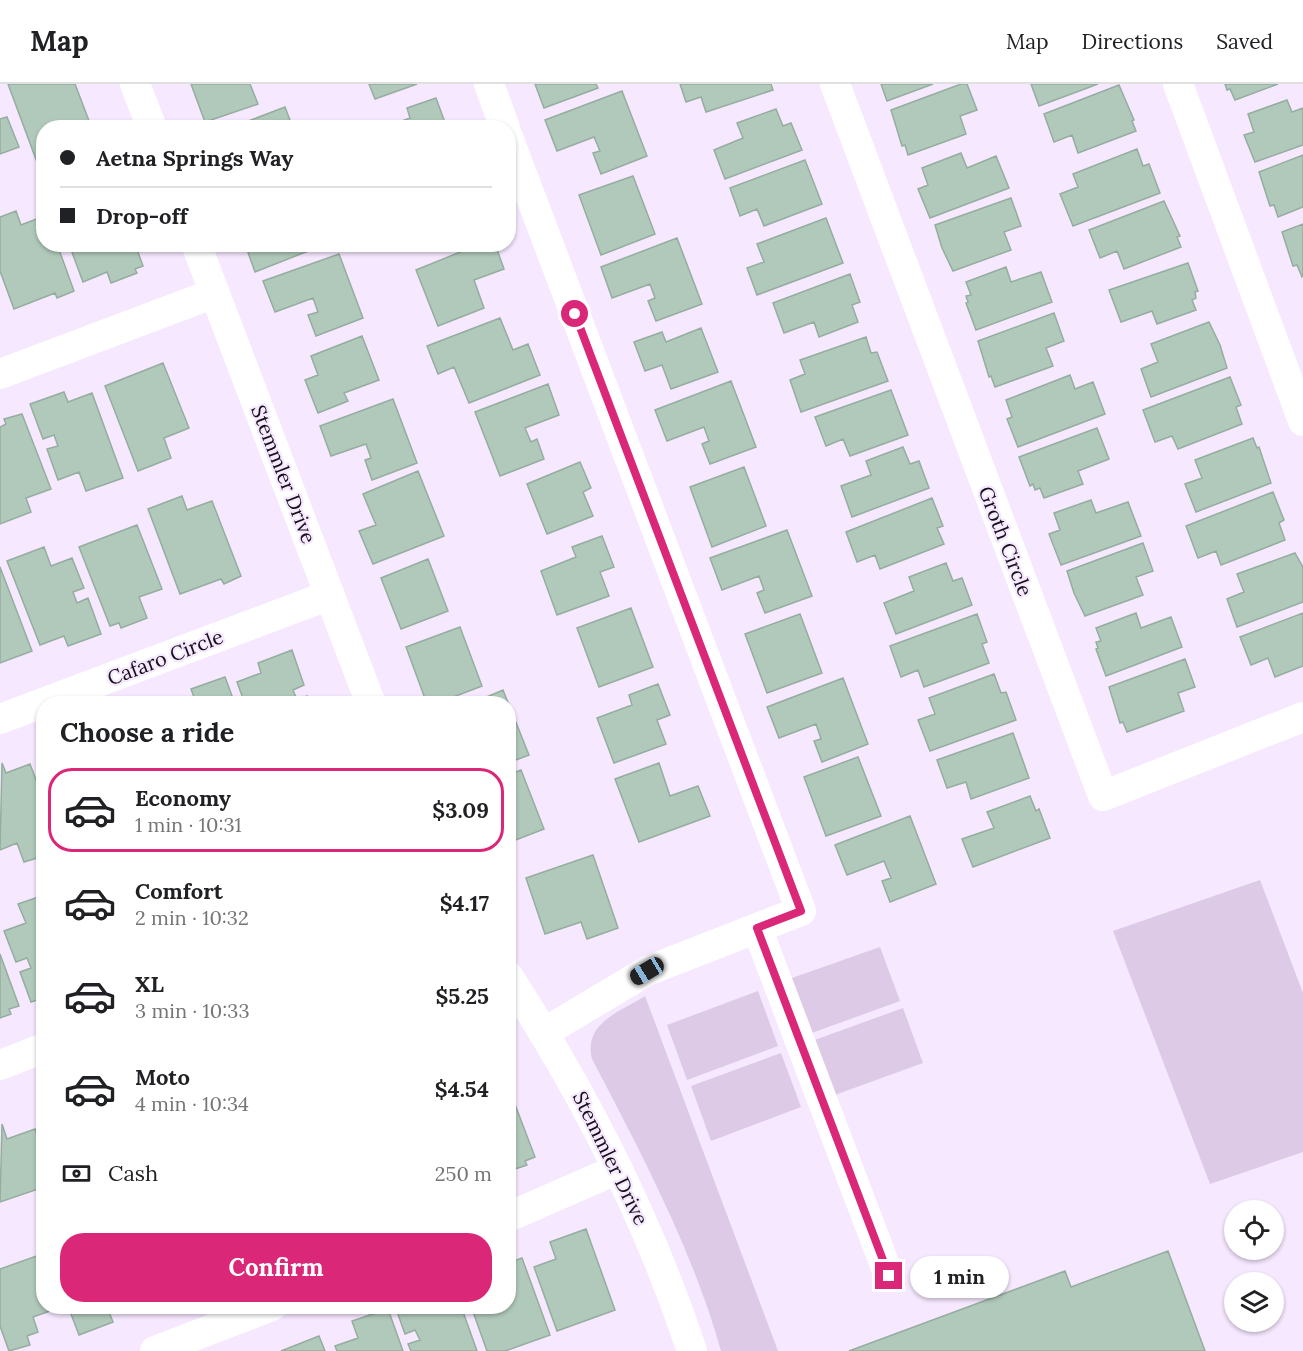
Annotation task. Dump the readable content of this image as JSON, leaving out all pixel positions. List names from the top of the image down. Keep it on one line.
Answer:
{"streets":{"street":["Stemmler Drive","Groth Circle","Cafaro Circle"]},"crossings":[["Stemmler Drive","Cafaro Circle"]],"page":{"header":"Map","nav":["Map","Directions","Saved"],"banner":["Aetna Springs Way","Drop-off"],"heading":"Choose a ride","list":[{"name":"Economy","note":"1 min · 10:31","value":"$3.09"},{"name":"Comfort","note":"2 min · 10:32","value":"$4.17"},{"name":"XL","note":"3 min · 10:33","value":"$5.25"},{"name":"Moto","note":"4 min · 10:34","value":"$4.54"}],"pay":["Cash","250 m"],"buttons":"Confirm","bubble":"1 min"}}
